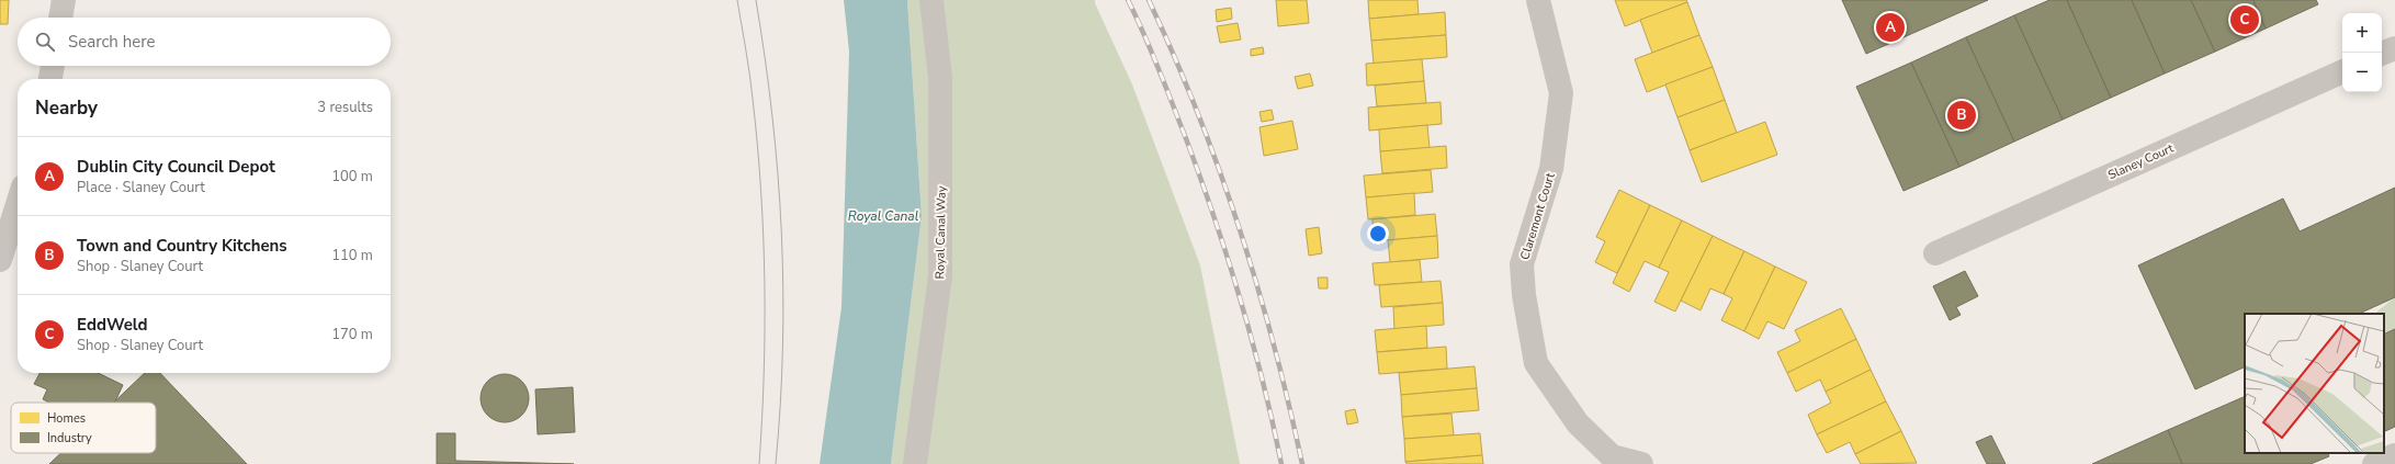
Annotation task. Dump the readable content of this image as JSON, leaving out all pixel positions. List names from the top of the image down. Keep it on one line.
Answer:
{"streets":{"street":["Slaney Court","Claremont Court","Royal Canal Way"]},"water":["Royal Canal"],"legend":["Homes","Industry"],"page":{"pins":["C","A","B"],"map_buttons":["+","−"],"search":"Search here","heading":["Nearby","3 results"],"list":[{"mark":"A","name":"Dublin City Council Depot","note":"Place · Slaney Court","value":"100 m"},{"mark":"B","name":"Town and Country Kitchens","note":"Shop · Slaney Court","value":"110 m"},{"mark":"C","name":"EddWeld","note":"Shop · Slaney Court","value":"170 m"}]}}
